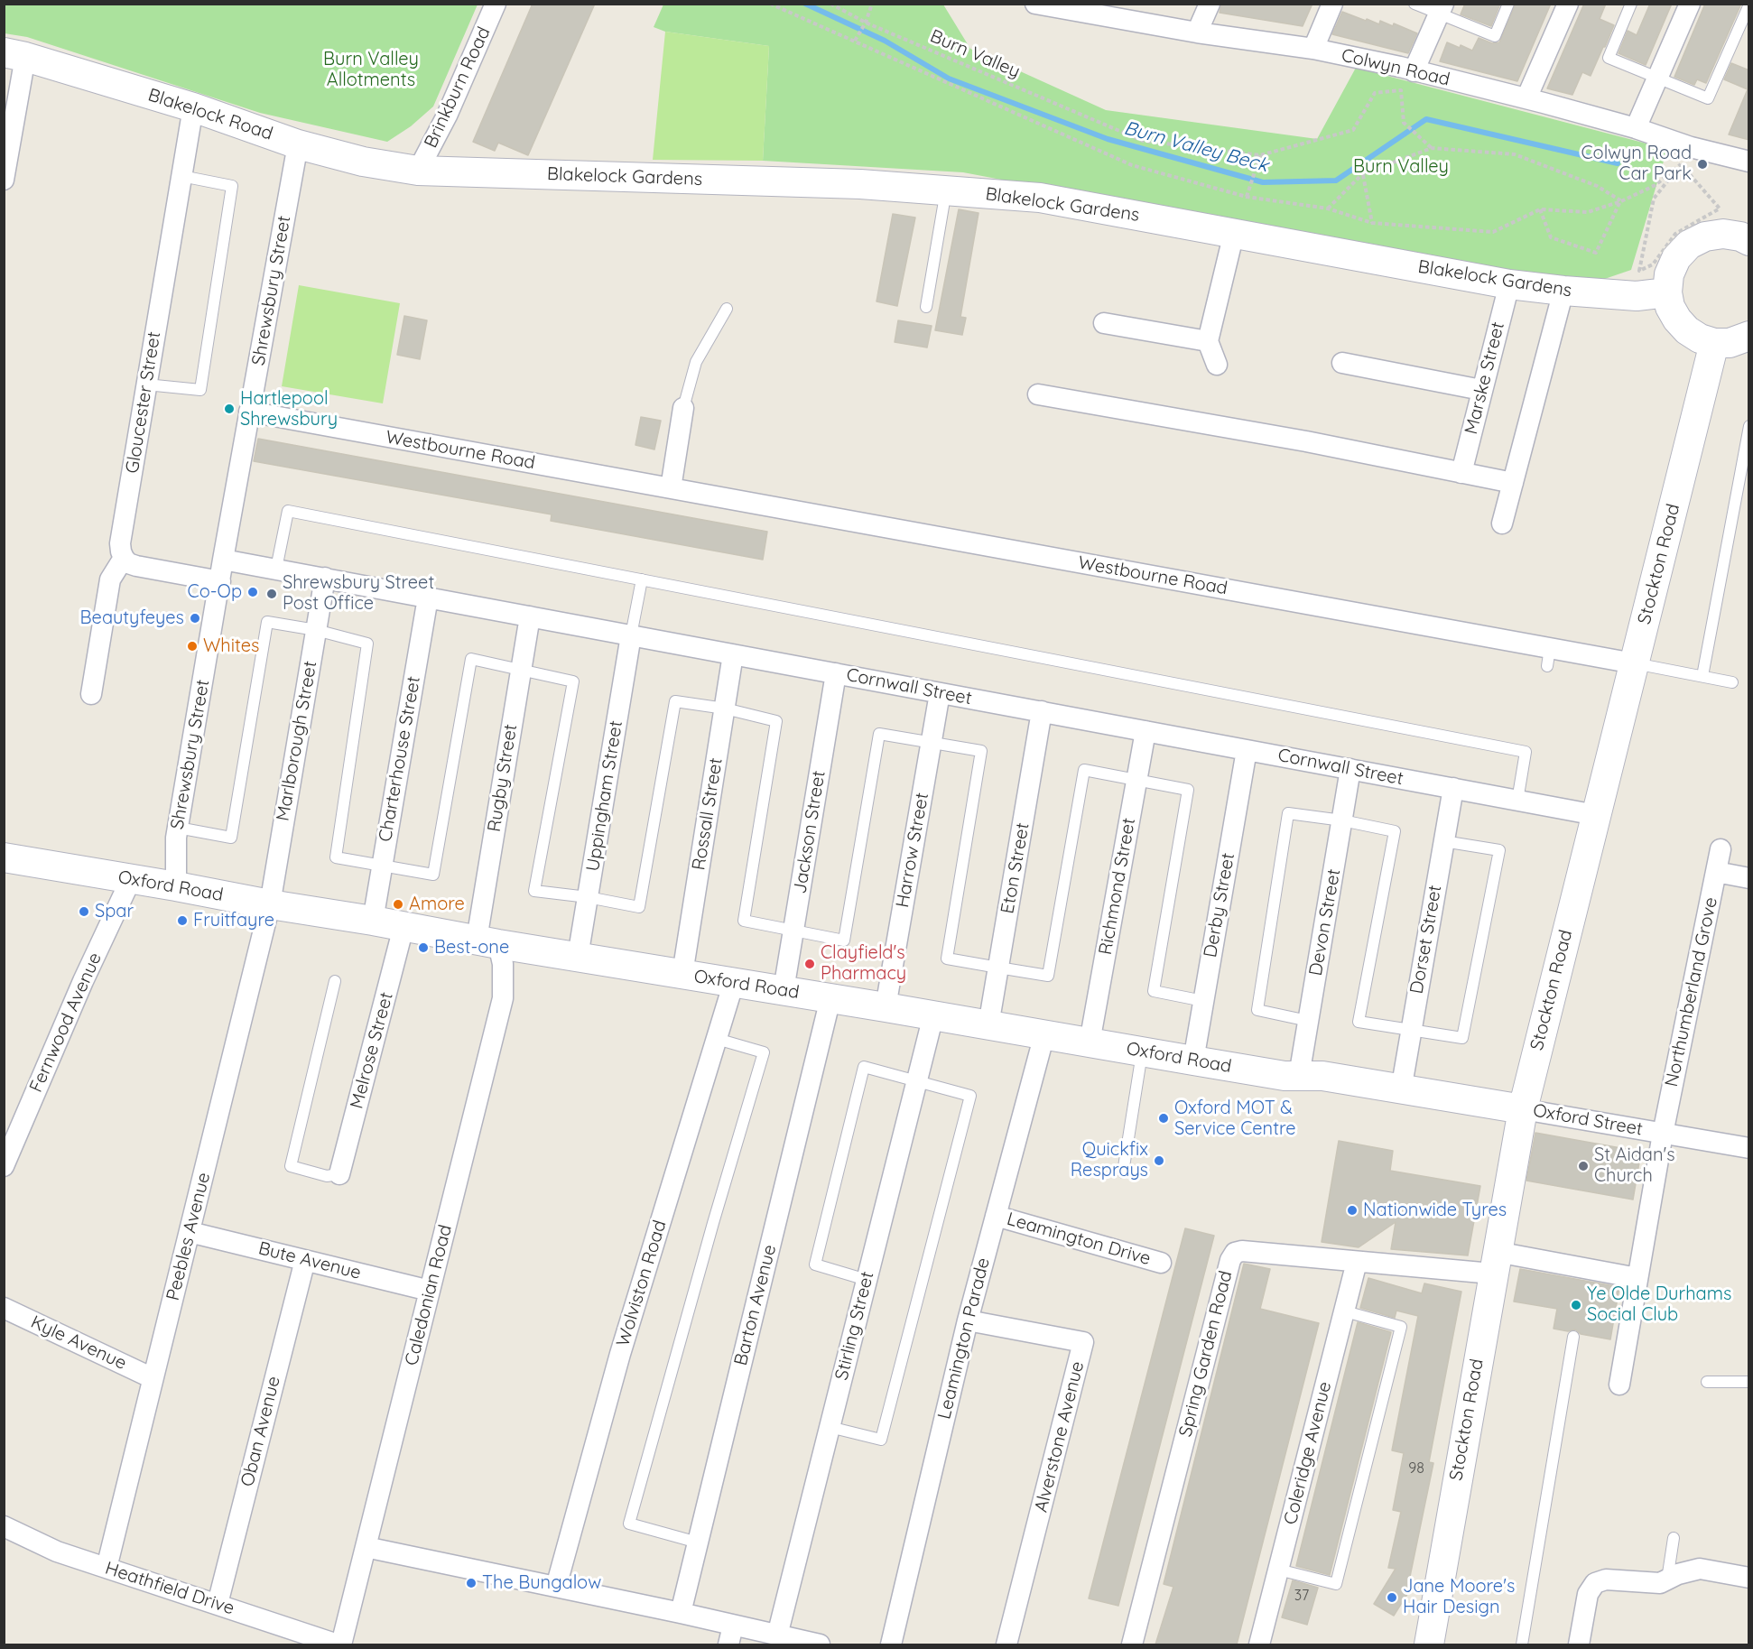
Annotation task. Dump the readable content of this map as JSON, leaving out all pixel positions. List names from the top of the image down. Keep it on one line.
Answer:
{"streets":{"street":["Colwyn Road","Brinkburn Road","Blakelock Road","Blakelock Gardens","Shrewsbury Street","Marske Street","Gloucester Street","Westbourne Road","Stockton Road","Cornwall Street","Marlborough Street","Charterhouse Street","Rugby Street","Uppingham Street","Rossall Street","Jackson Street","Harrow Street","Eton Street","Oxford Road","Richmond Street","Derby Street","Devon Street","Dorset Street","Northumberland Grove","Fernwood Avenue","Melrose Street","Oxford Street","Peebles Avenue","Leamington Drive","Bute Avenue","Wolviston Road","Caledonian Road","Barton Avenue","Stirling Street","Leamington Parade","Kyle Avenue","Spring Garden Road","Oban Avenue","Alverstone Avenue","Coleridge Avenue","Heathfield Drive"],"path":["Burn Valley"]},"crossings":[["Brinkburn Road","Blakelock Road"],["Brinkburn Road","Blakelock Gardens"],["Blakelock Road","Blakelock Gardens"],["Blakelock Road","Shrewsbury Street"],["Blakelock Road","Gloucester Street"],["Blakelock Gardens","Marske Street"],["Shrewsbury Street","Westbourne Road"],["Shrewsbury Street","Cornwall Street"],["Shrewsbury Street","Oxford Road"],["Westbourne Road","Stockton Road"],["Stockton Road","Cornwall Street"],["Stockton Road","Oxford Road"],["Stockton Road","Oxford Street"],["Stockton Road","Spring Garden Road"],["Cornwall Street","Marlborough Street"],["Cornwall Street","Charterhouse Street"],["Cornwall Street","Rugby Street"],["Cornwall Street","Uppingham Street"],["Cornwall Street","Rossall Street"],["Cornwall Street","Jackson Street"],["Cornwall Street","Harrow Street"],["Cornwall Street","Eton Street"],["Cornwall Street","Richmond Street"],["Cornwall Street","Derby Street"],["Cornwall Street","Devon Street"],["Cornwall Street","Dorset Street"],["Marlborough Street","Oxford Road"],["Marlborough Street","Peebles Avenue"],["Charterhouse Street","Oxford Road"],["Rugby Street","Oxford Road"],["Rugby Street","Caledonian Road"],["Uppingham Street","Oxford Road"],["Rossall Street","Oxford Road"],["Jackson Street","Oxford Road"],["Harrow Street","Oxford Road"],["Eton Street","Oxford Road"],["Oxford Road","Richmond Street"],["Oxford Road","Derby Street"],["Oxford Road","Devon Street"],["Oxford Road","Dorset Street"],["Oxford Road","Fernwood Avenue"],["Oxford Road","Melrose Street"],["Oxford Road","Oxford Street"],["Oxford Road","Peebles Avenue"],["Oxford Road","Wolviston Road"],["Oxford Road","Caledonian Road"],["Oxford Road","Barton Avenue"],["Oxford Road","Stirling Street"],["Oxford Road","Leamington Parade"],["Northumberland Grove","Oxford Street"],["Northumberland Grove","Spring Garden Road"],["Peebles Avenue","Bute Avenue"],["Peebles Avenue","Kyle Avenue"],["Peebles Avenue","Heathfield Drive"],["Leamington Drive","Leamington Parade"],["Bute Avenue","Caledonian Road"],["Bute Avenue","Oban Avenue"],["Caledonian Road","Heathfield Drive"],["Leamington Parade","Alverstone Avenue"],["Spring Garden Road","Coleridge Avenue"],["Oban Avenue","Heathfield Drive"]],"water":["Burn Valley Beck"],"parks":["Burn Valley Allotments","Burn Valley"],"places":["Colwyn Road Car Park","Hartlepool Shrewsbury","Co-Op","Shrewsbury Street Post Office","Beautyfeyes","Whites","Amore","Spar","Fruitfayre","Best-one","Clayfield's Pharmacy","Oxford MOT & Service Centre","Quickfix Resprays","St Aidan's Church","Nationwide Tyres","Ye Olde Durhams Social Club","The Bungalow","Jane Moore's Hair Design"],"house_numbers":["98","37"]}
